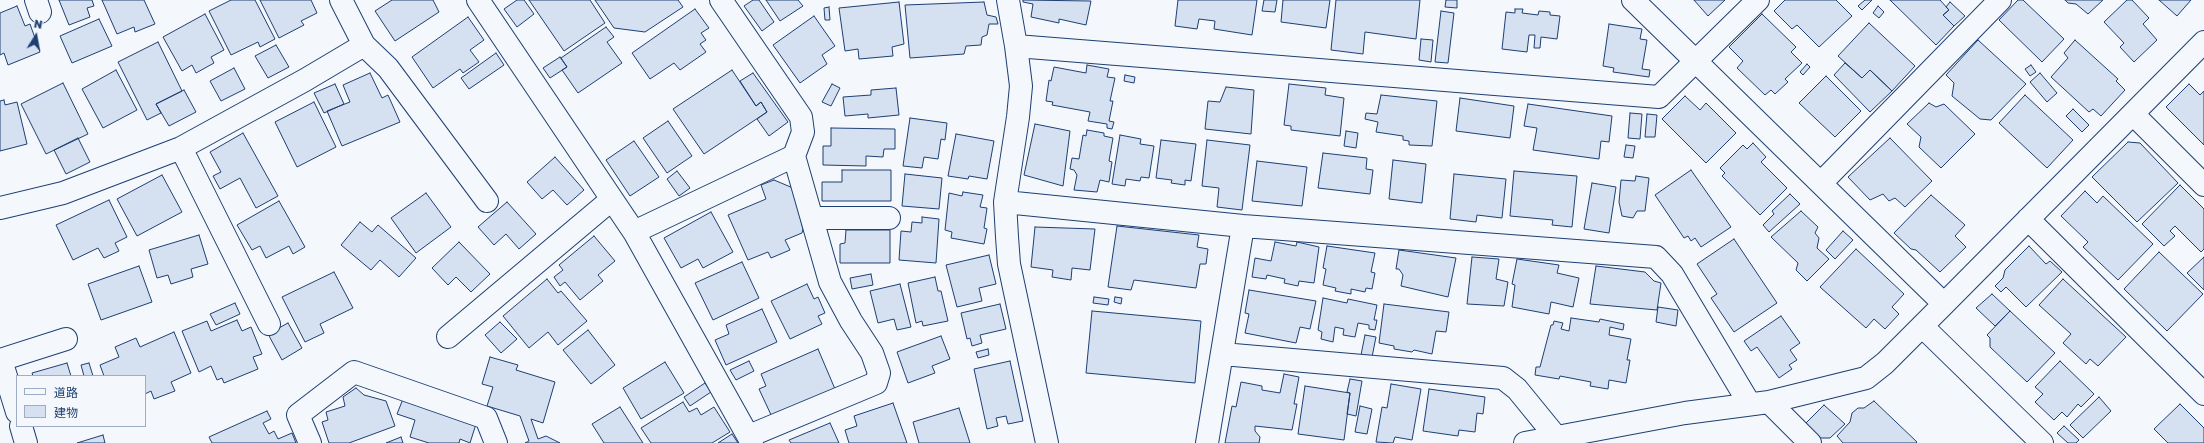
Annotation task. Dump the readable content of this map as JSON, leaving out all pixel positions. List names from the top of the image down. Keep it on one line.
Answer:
{"legend":["道路","建物"],"north":"top"}
